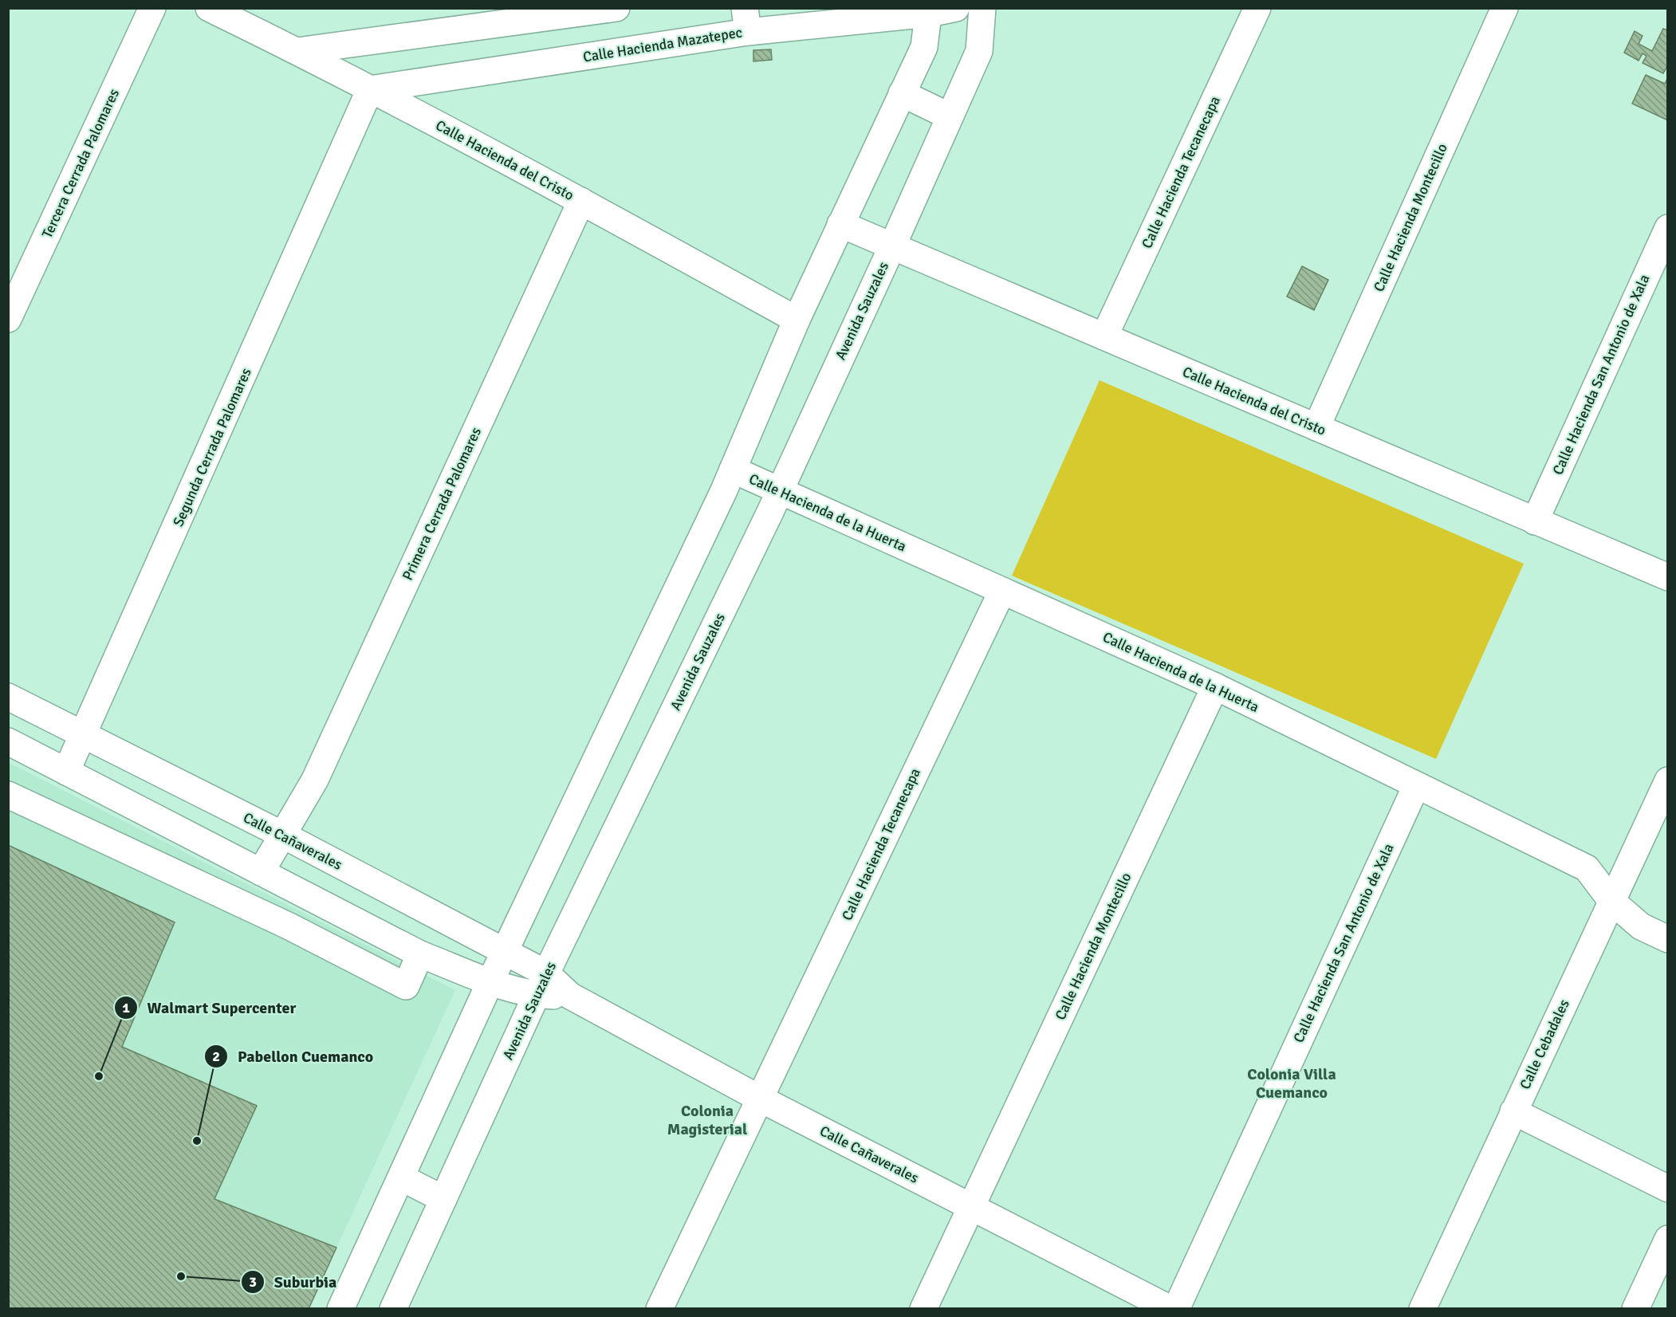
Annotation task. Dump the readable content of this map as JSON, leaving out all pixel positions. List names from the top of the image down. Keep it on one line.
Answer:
{"streets":{"street":["Calle Hacienda Mazatepec","Calle Hacienda del Cristo","Tercera Cerrada Palomares","Calle Hacienda Tecanecapa","Calle Hacienda Montecillo","Avenida Sauzales","Calle Hacienda San Antonio de Xala","Segunda Cerrada Palomares","Primera Cerrada Palomares","Calle Hacienda de la Huerta","Calle Cañaverales","Calle Cebadales"]},"crossings":[["Calle Hacienda Mazatepec","Calle Hacienda del Cristo"],["Calle Hacienda Mazatepec","Segunda Cerrada Palomares"],["Calle Hacienda del Cristo","Calle Hacienda Tecanecapa"],["Calle Hacienda del Cristo","Calle Hacienda Montecillo"],["Calle Hacienda del Cristo","Avenida Sauzales"],["Calle Hacienda del Cristo","Calle Hacienda San Antonio de Xala"],["Calle Hacienda del Cristo","Segunda Cerrada Palomares"],["Calle Hacienda del Cristo","Primera Cerrada Palomares"],["Calle Hacienda Tecanecapa","Calle Hacienda de la Huerta"],["Calle Hacienda Tecanecapa","Calle Cañaverales"],["Calle Hacienda Montecillo","Calle Hacienda de la Huerta"],["Calle Hacienda Montecillo","Calle Cañaverales"],["Avenida Sauzales","Calle Hacienda de la Huerta"],["Avenida Sauzales","Calle Cañaverales"],["Calle Hacienda San Antonio de Xala","Calle Hacienda de la Huerta"],["Segunda Cerrada Palomares","Calle Cañaverales"],["Primera Cerrada Palomares","Calle Cañaverales"],["Calle Hacienda de la Huerta","Calle Cebadales"]],"districts":["Colonia Villa Cuemanco","Colonia Magisterial"],"places":["Walmart Supercenter","Pabellon Cuemanco","Suburbia"]}
